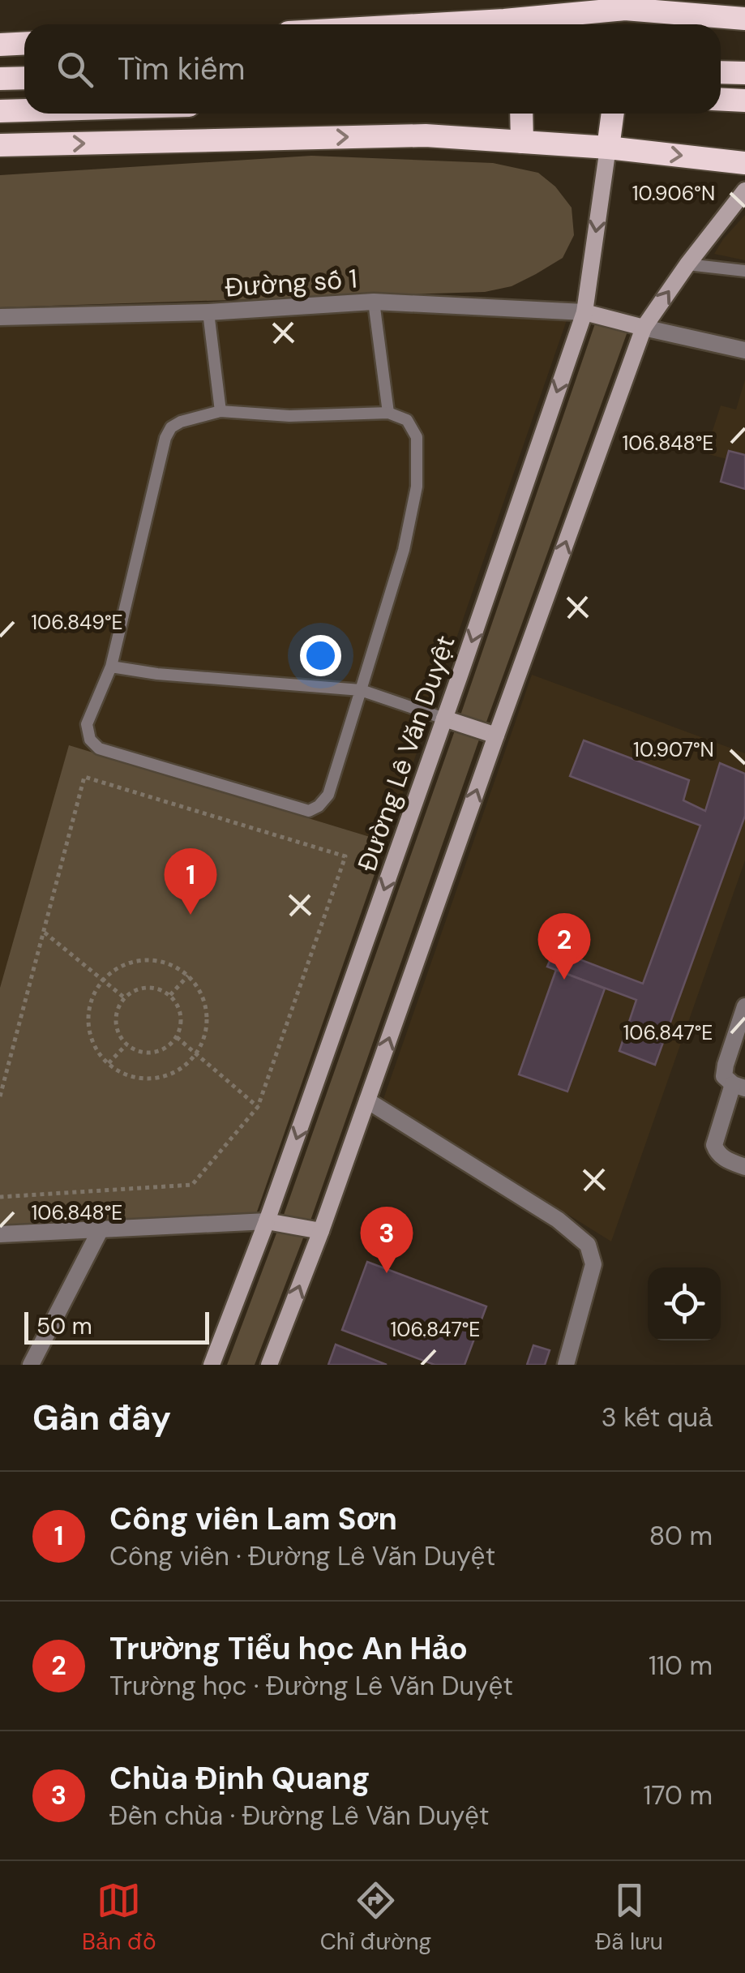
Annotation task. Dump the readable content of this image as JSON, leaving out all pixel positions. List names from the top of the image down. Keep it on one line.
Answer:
{"streets":{"main road":["Đường Lê Văn Duyệt"],"street":["Đường số 1"]},"crossings":[["Đường số 1","Đường Lê Văn Duyệt"]],"scale_bar":"50 m","page":{"search":"Tìm kiếm","pins":["1","2","3"],"scale":"50 m","heading":["Gần đây","3 kết quả"],"list":[{"mark":"1","name":"Công viên Lam Sơn","note":"Công viên · Đường Lê Văn Duyệt","value":"80 m"},{"mark":"2","name":"Trường Tiểu học An Hảo","note":"Trường học · Đường Lê Văn Duyệt","value":"110 m"},{"mark":"3","name":"Chùa Định Quang","note":"Đền chùa · Đường Lê Văn Duyệt","value":"170 m"}],"nav":["Bản đồ","Chỉ đường","Đã lưu"]},"coordinates":["10.906°N","106.848°E","106.849°E","10.907°N","106.847°E"]}
